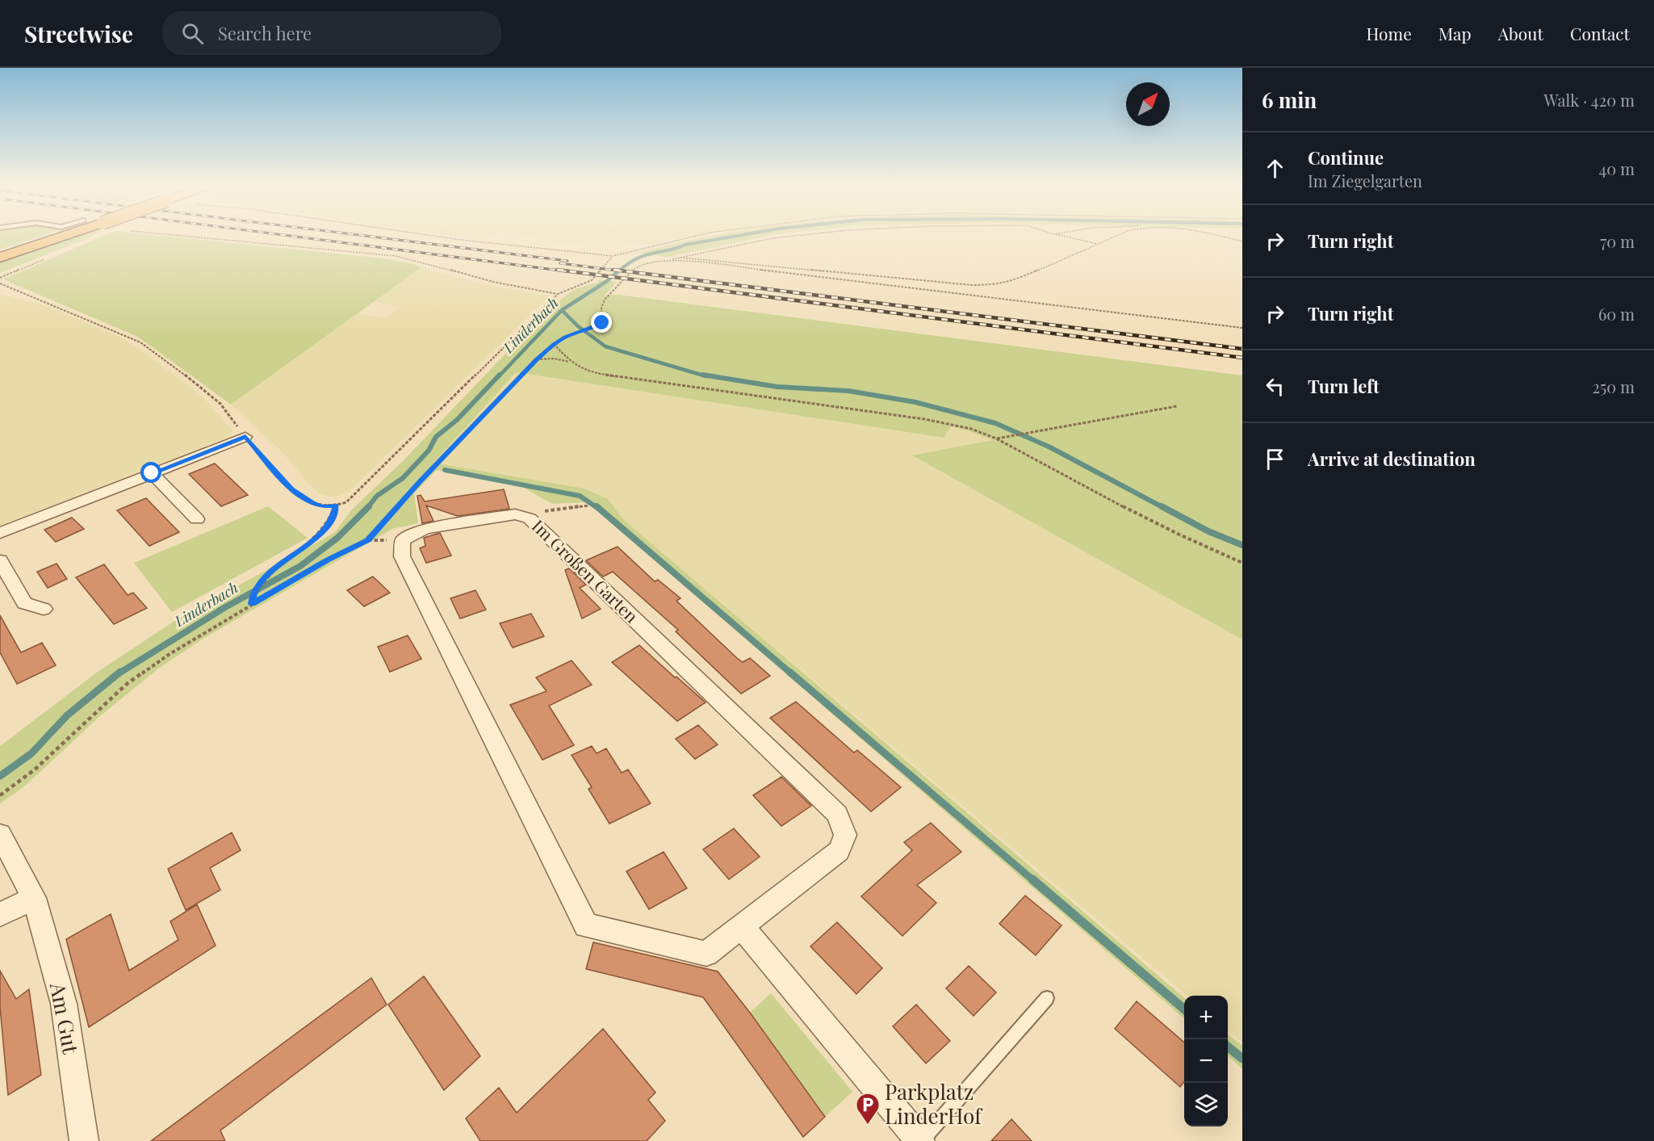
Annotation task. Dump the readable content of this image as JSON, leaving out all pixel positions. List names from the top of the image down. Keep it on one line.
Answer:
{"streets":{"street":["Im Großen Garten","Am Gut"]},"water":["Linderbach"],"places":{"parking":["Parkplatz LinderHof"]},"north":"top right","page":{"header":"Streetwise","search":"Search here","nav":["Home","Map","About","Contact"],"heading":["6 min","Walk · 420 m"],"list":[["Continue","Im Ziegelgarten","40 m"],["Turn right","70 m"],["Turn right","60 m"],["Turn left","250 m"],"Arrive at destination"],"map_buttons":["+","−"]}}
